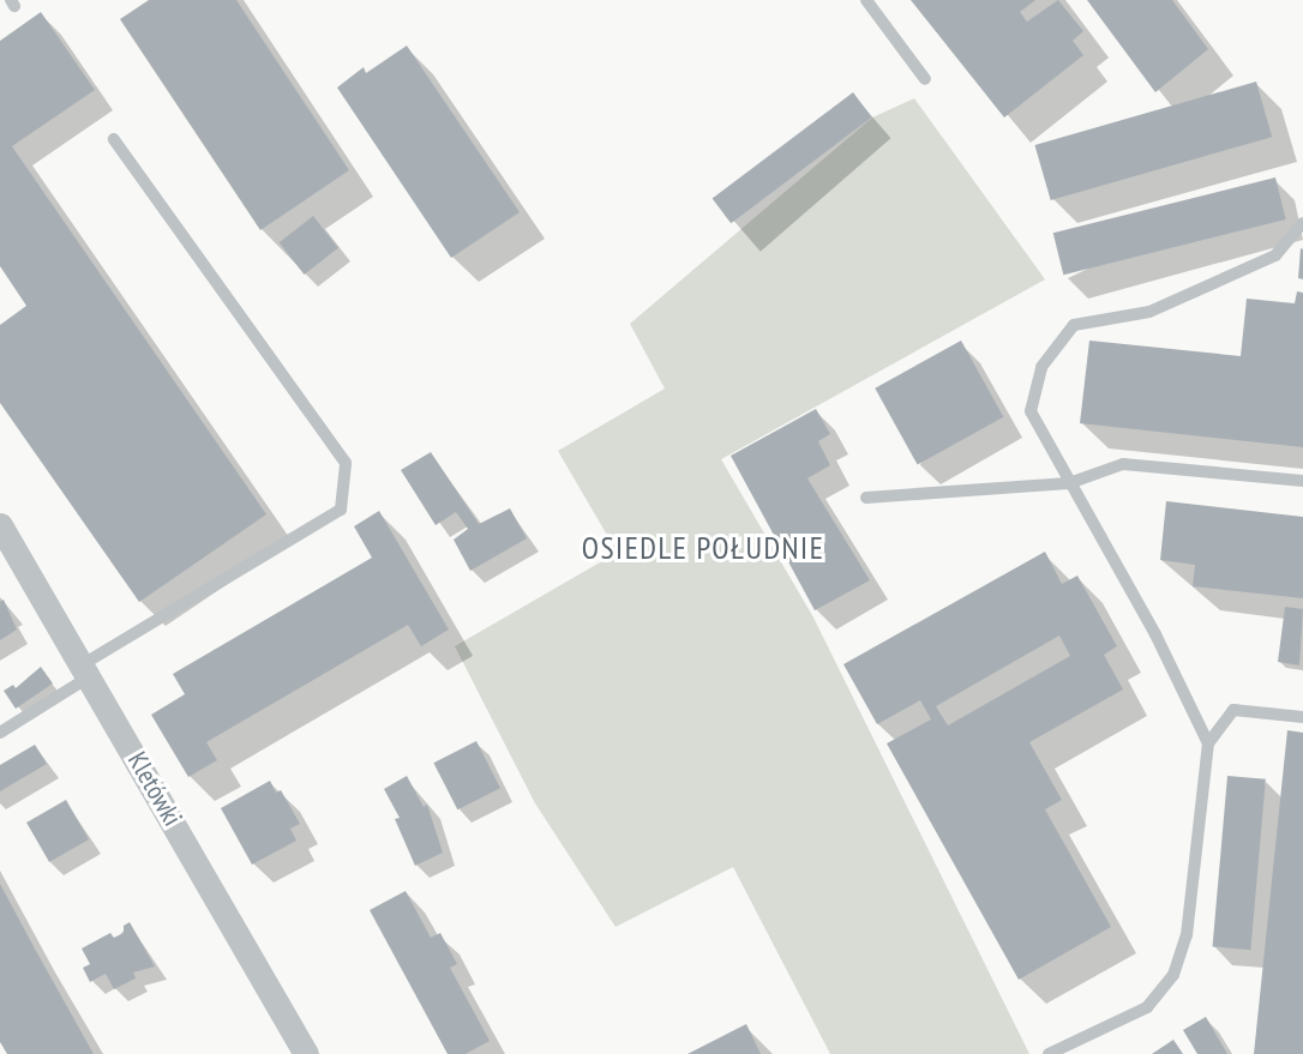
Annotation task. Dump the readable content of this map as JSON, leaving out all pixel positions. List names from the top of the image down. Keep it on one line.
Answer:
{"streets":{"street":["Kletówki"]},"districts":["OSIEDLE POŁUDNIE"]}
